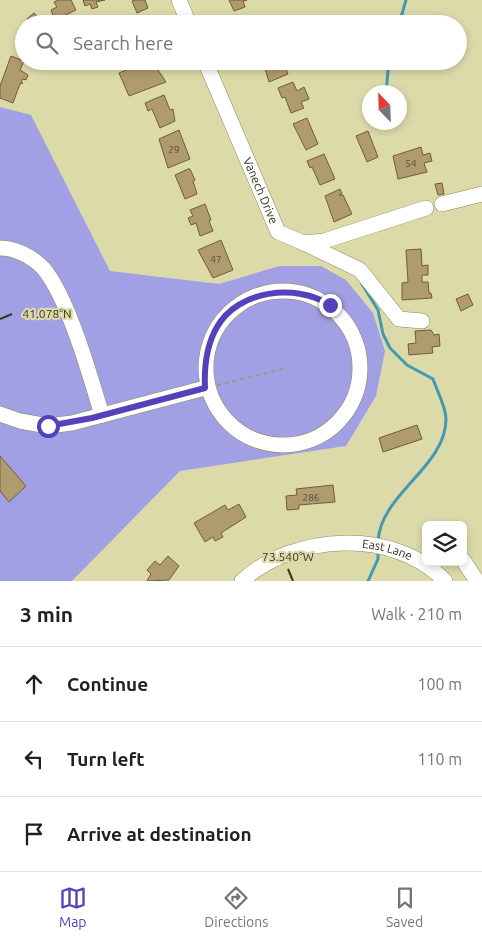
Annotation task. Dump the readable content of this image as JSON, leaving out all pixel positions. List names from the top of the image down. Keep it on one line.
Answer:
{"streets":{"street":["Vanech Drive","East Lane"]},"house_numbers":["29","54","47","286"],"north":"top left","page":{"search":"Search here","heading":["3 min","Walk · 210 m"],"list":[["Continue","100 m"],["Turn left","110 m"],"Arrive at destination"],"nav":["Map","Directions","Saved"]},"coordinates":["41.078°N","73.540°W"]}
